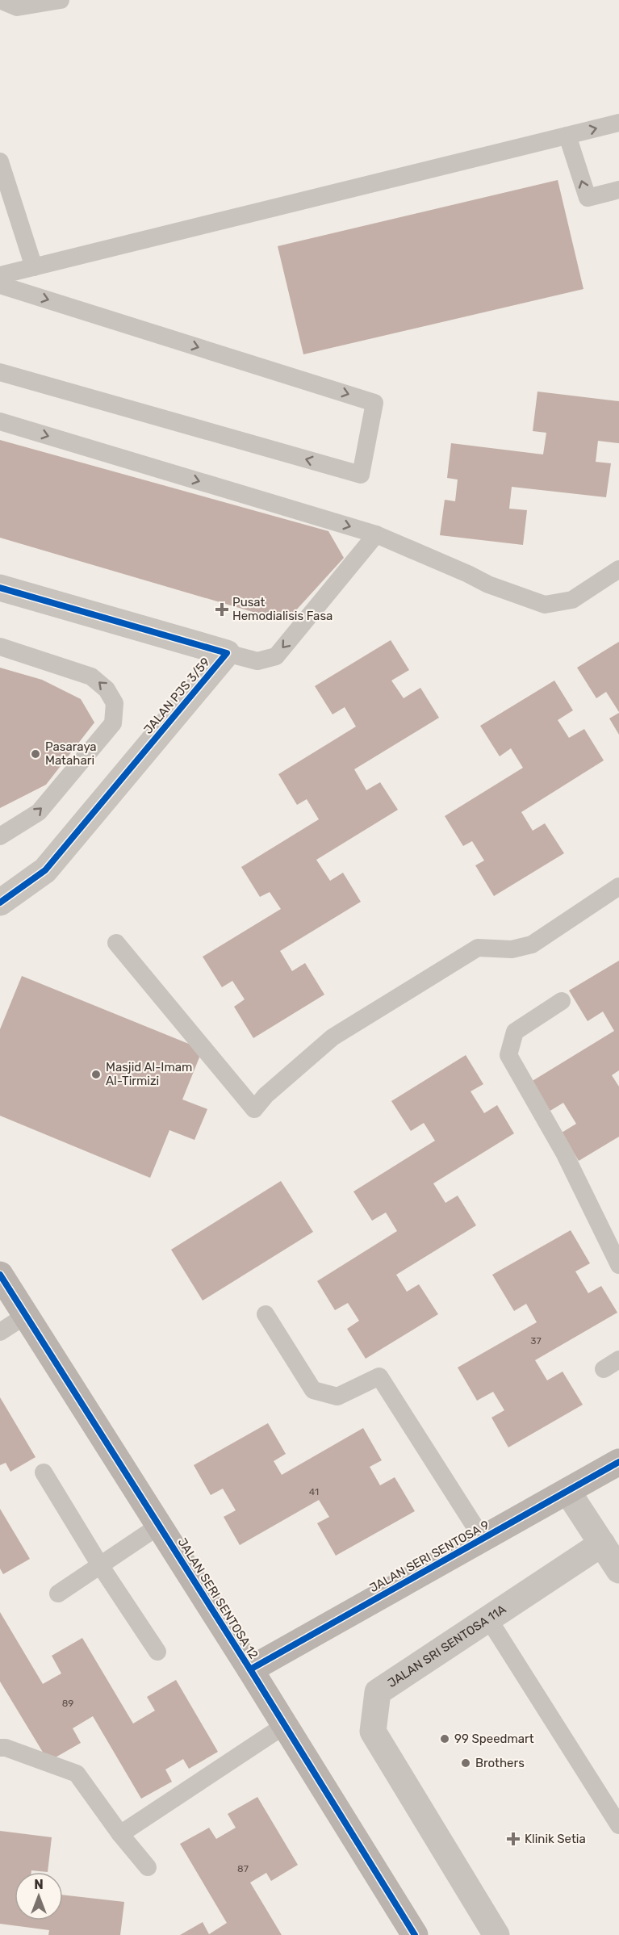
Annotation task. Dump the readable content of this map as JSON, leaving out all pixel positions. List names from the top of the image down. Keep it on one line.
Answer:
{"streets":{"street":["JALAN PJS 3/59","JALAN SERI SENTOSA 9","JALAN SERI SENTOSA 12","JALAN SRI SENTOSA 11A"]},"crossings":[["JALAN SERI SENTOSA 9","JALAN SERI SENTOSA 12"]],"places":{"health":["Pusat Hemodialisis Fasa","Klinik Setia"],"other":["Pasaraya Matahari","Masjid Al-Imam Al-Tirmizi","99 Speedmart","Brothers"]},"house_numbers":["37","41","89","87"],"north":"top"}
